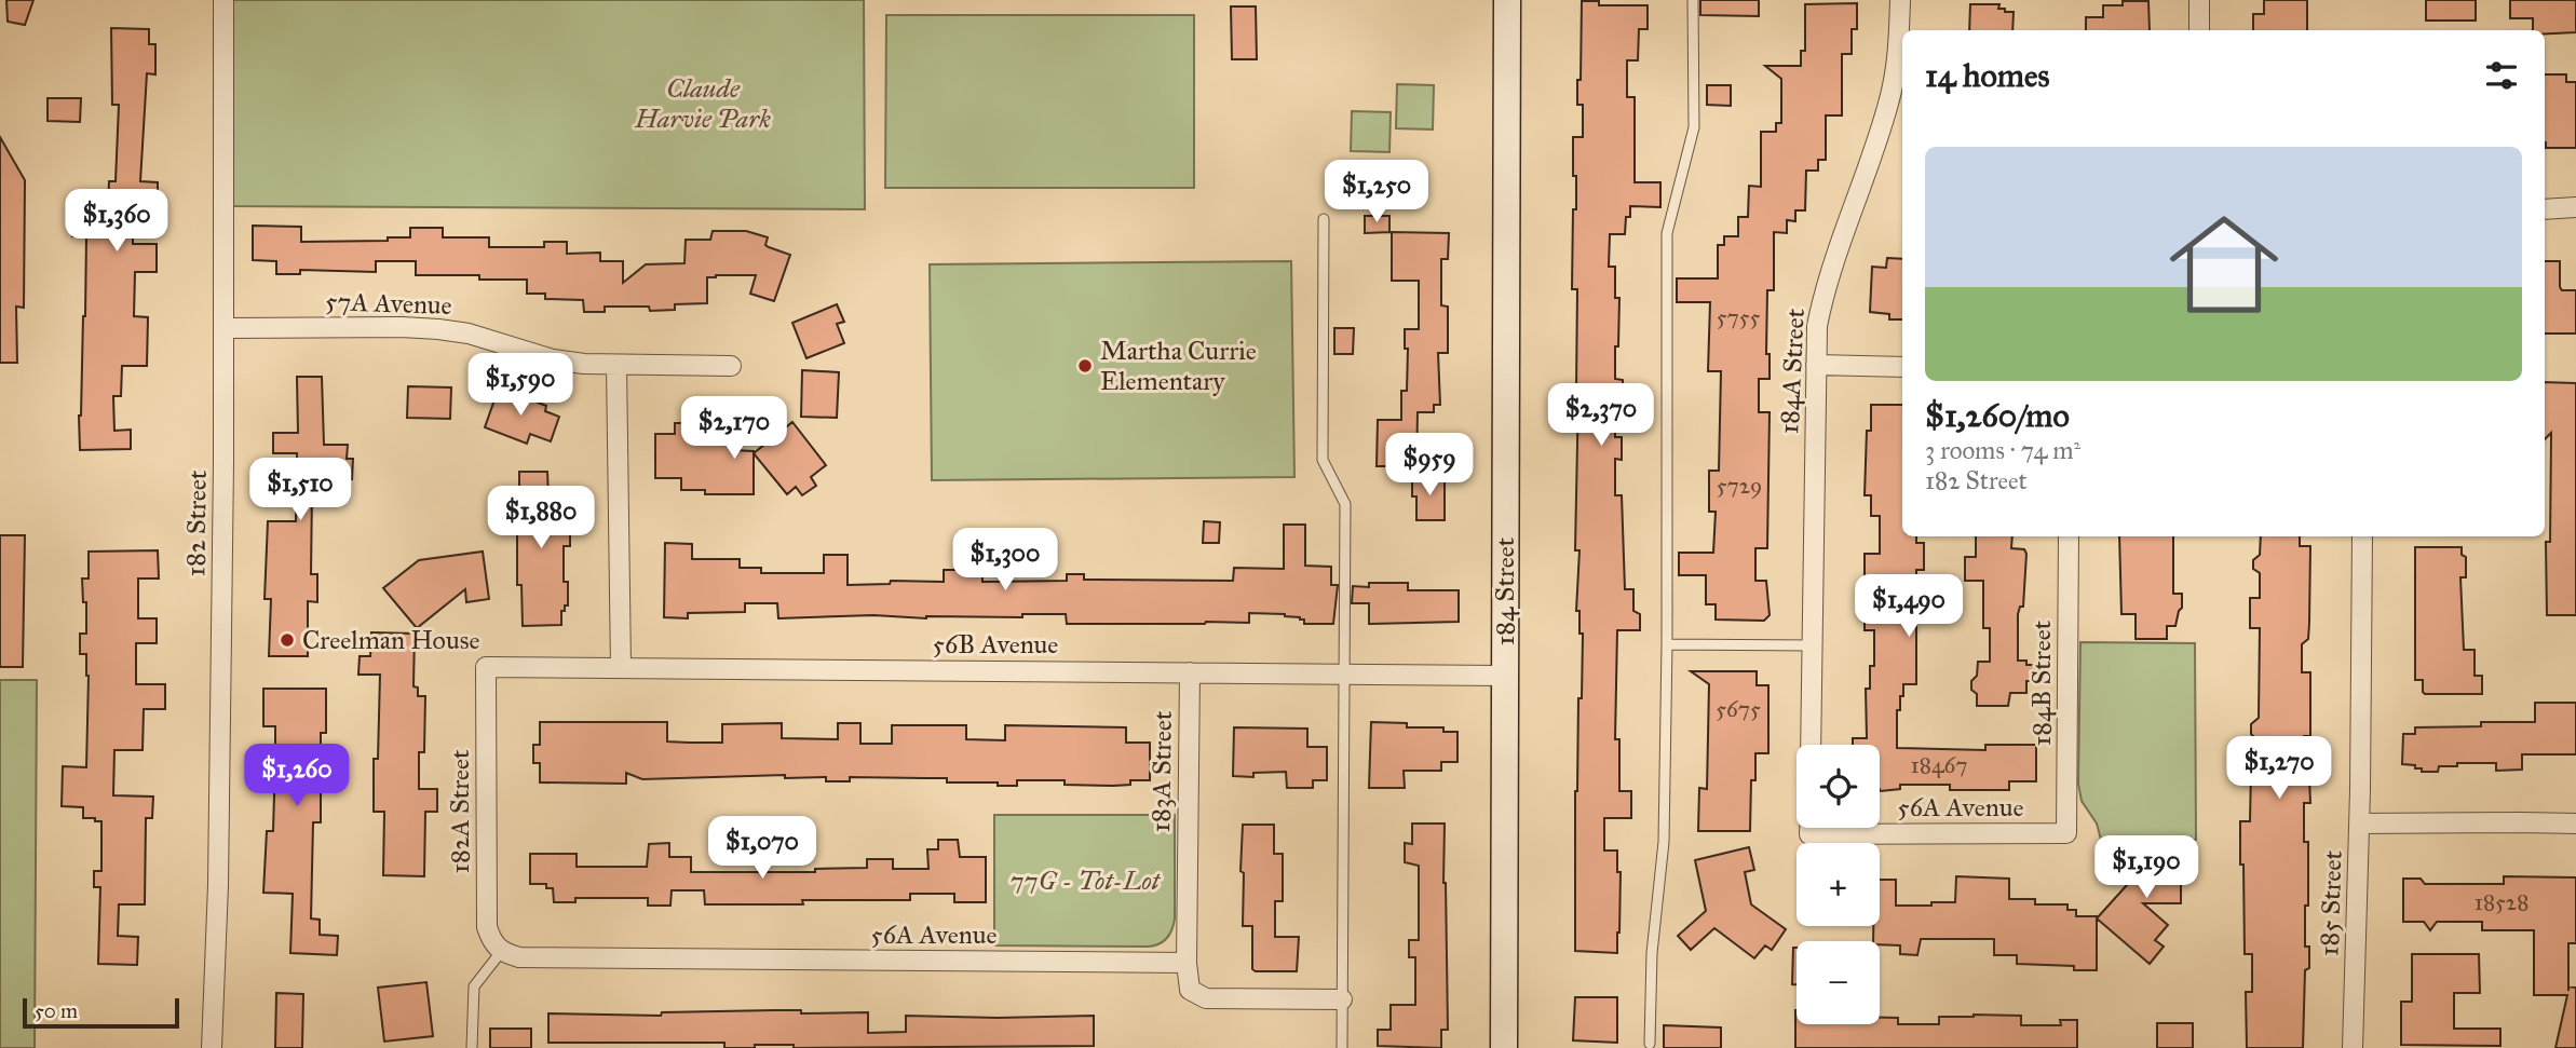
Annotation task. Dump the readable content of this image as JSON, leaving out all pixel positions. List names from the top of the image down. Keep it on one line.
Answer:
{"streets":{"main road":["184 Street"],"street":["57A Avenue","184A Street","182 Street","56B Avenue","184B Street","183A Street","56A Avenue","182A Street","185 Street"]},"crossings":[["57A Avenue","182 Street"],["184 Street","56B Avenue"],["56B Avenue","183A Street"],["56B Avenue","182A Street"],["184B Street","56A Avenue"],["183A Street","56A Avenue"],["56A Avenue","182A Street"]],"parks":["Claude Harvie Park","77G - Tot-Lot"],"places":["Martha Currie Elementary","Creelman House"],"house_numbers":["5755","5729","5675","18467","18528"],"scale_bar":"50 m","page":{"heading":"14 homes","list":[{"name":"$1,260/mo","note":"3 rooms · 74 m² · 182 Street"}],"price":["$1,250","$1,360","$1,590","$2,370","$2,170","$959","$1,510","$1,880","$1,300","$1,490","$1,270","$1,260","$1,070","$1,190"],"map_buttons":["+","−"],"scale":"50 m"}}
